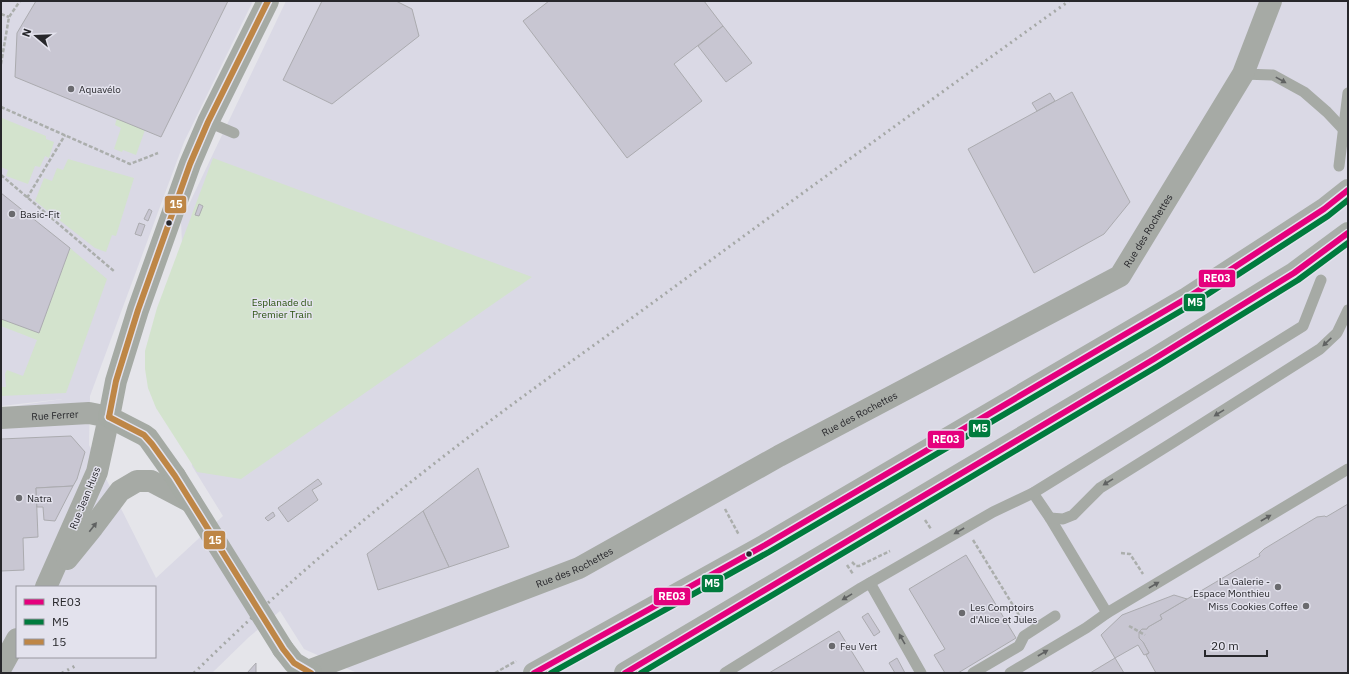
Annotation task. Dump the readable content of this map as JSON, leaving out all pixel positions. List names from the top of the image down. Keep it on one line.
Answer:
{"streets":{"street":["Rue des Rochettes","Rue Ferrer","Rue Jean Huss"]},"crossings":[["Rue Ferrer","Rue Jean Huss"]],"one_way":["Rue Jean Huss"],"parks":["Esplanade du Premier Train"],"places":["Aquavélo","Basic-Fit","Natra","La Galerie - Espace Monthieu","Miss Cookies Coffee","Les Comptoirs d'Alice et Jules","Feu Vert"],"lines":["transit line 15","transit line RE03","transit line M5"],"legend":["RE03","M5","15"],"scale_bar":"20 m","north":"left"}
